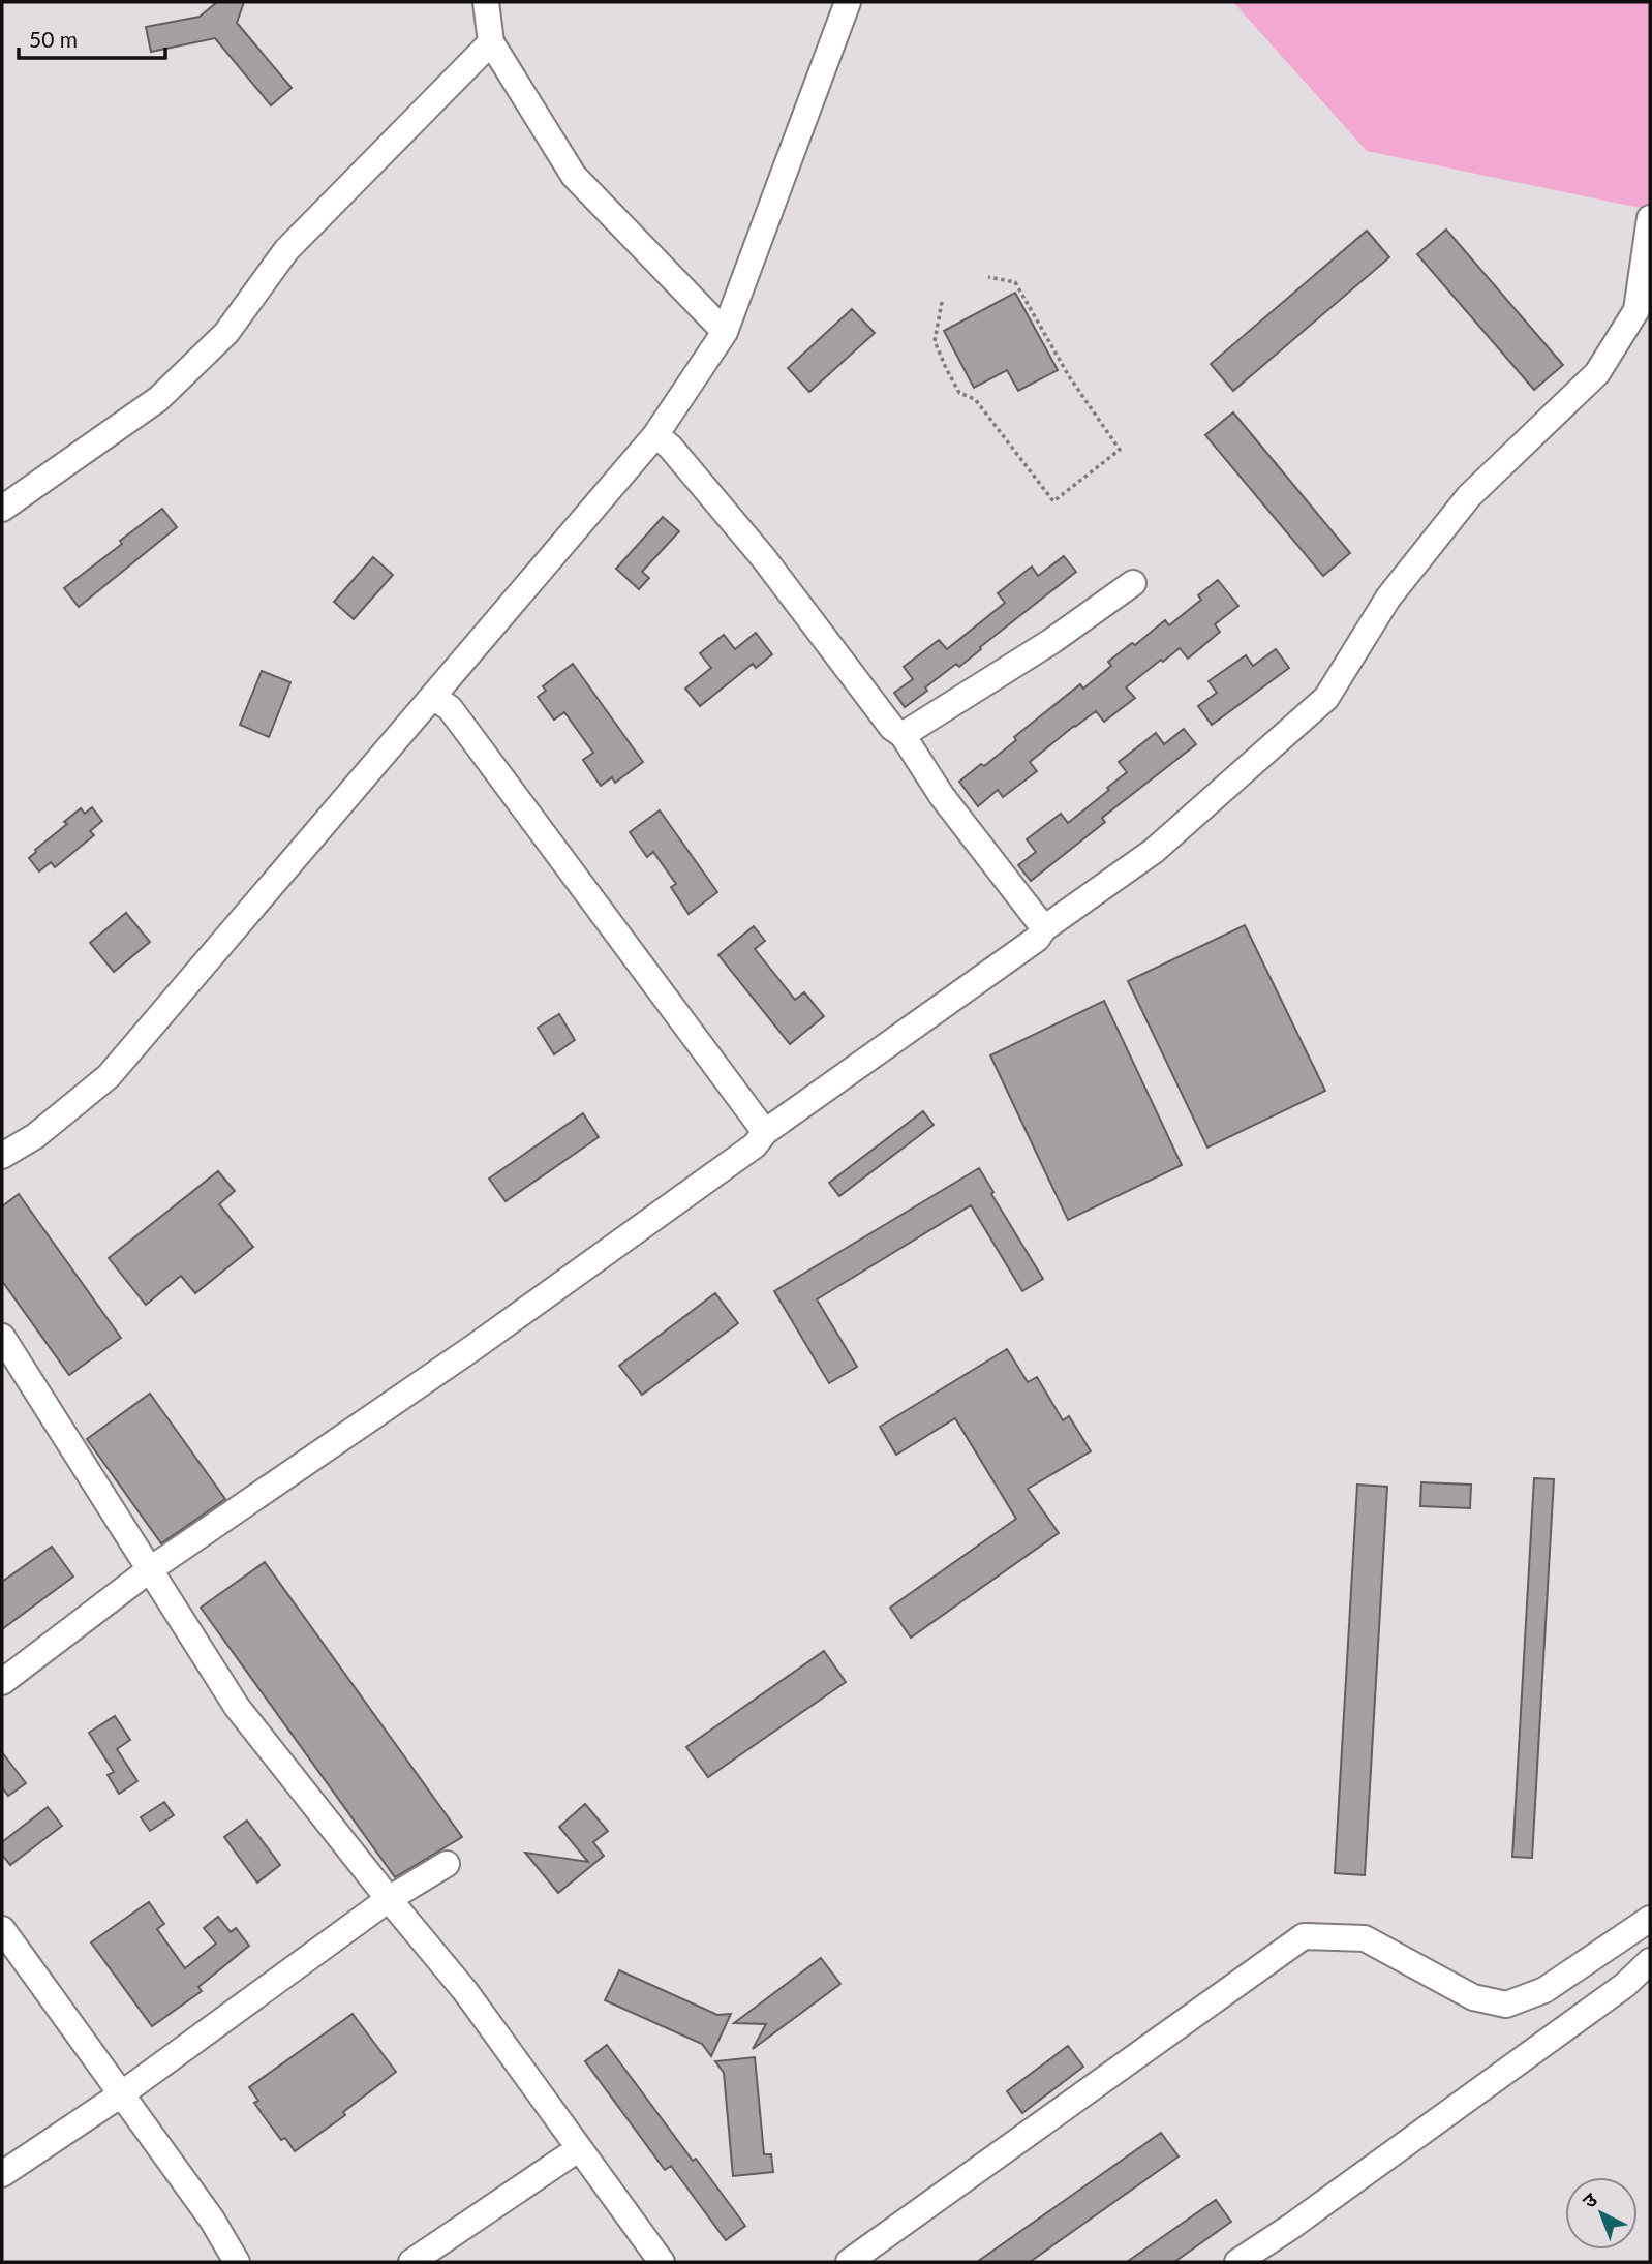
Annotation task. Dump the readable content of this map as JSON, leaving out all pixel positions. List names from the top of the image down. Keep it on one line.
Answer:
{"scale_bar":"50 m","north":"top left"}
